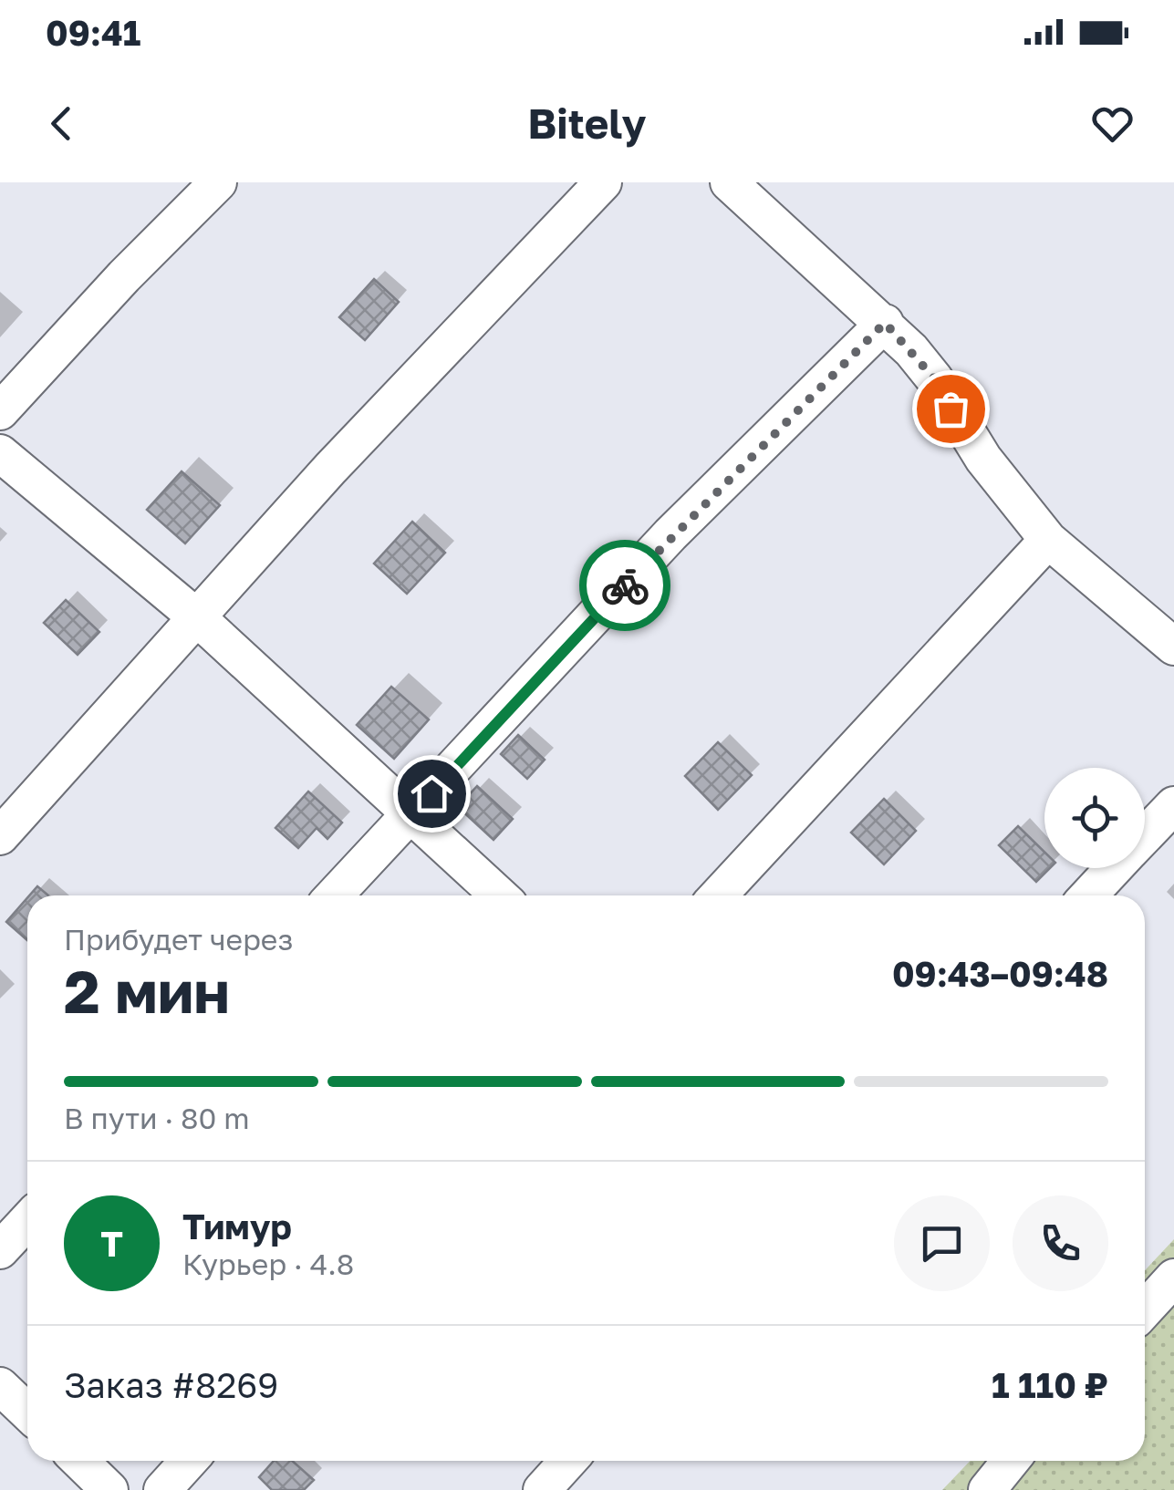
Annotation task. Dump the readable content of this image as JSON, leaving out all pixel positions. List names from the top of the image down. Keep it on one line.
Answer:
{"page":{"status":"09:41","header":"Bitely","heading":["2 мин","Прибудет через","09:43–09:48"],"panel":["Тимур","Курьер · 4.8","Заказ #8269","1 110 ₽"],"bar":"В пути · 80 m","round":"Т"}}
